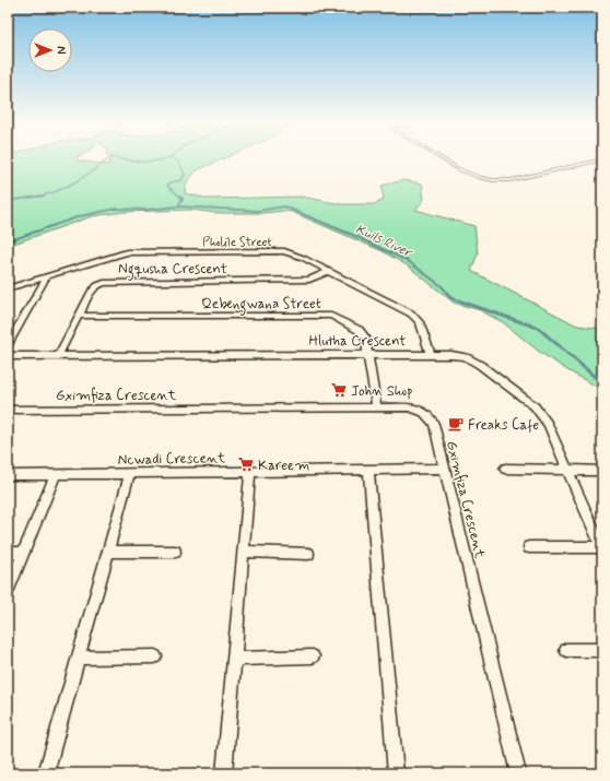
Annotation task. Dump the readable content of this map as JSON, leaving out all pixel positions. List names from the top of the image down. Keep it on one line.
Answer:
{"streets":{"street":["Pholile Street","Ngqusha Crescent","Qebengwana Street","Hlutha Crescent","Gximfiza Crescent","Ncwadi Crescent"]},"crossings":[["Pholile Street","Ngqusha Crescent"],["Pholile Street","Hlutha Crescent"],["Ngqusha Crescent","Qebengwana Street"],["Ngqusha Crescent","Hlutha Crescent"],["Qebengwana Street","Hlutha Crescent"],["Qebengwana Street","Gximfiza Crescent"],["Gximfiza Crescent","Ncwadi Crescent"]],"water":["Kuils River"],"places":{"supermarket":["John Shop","Kareem"],"cafe":["Freaks Cafe"]},"north":"right"}
